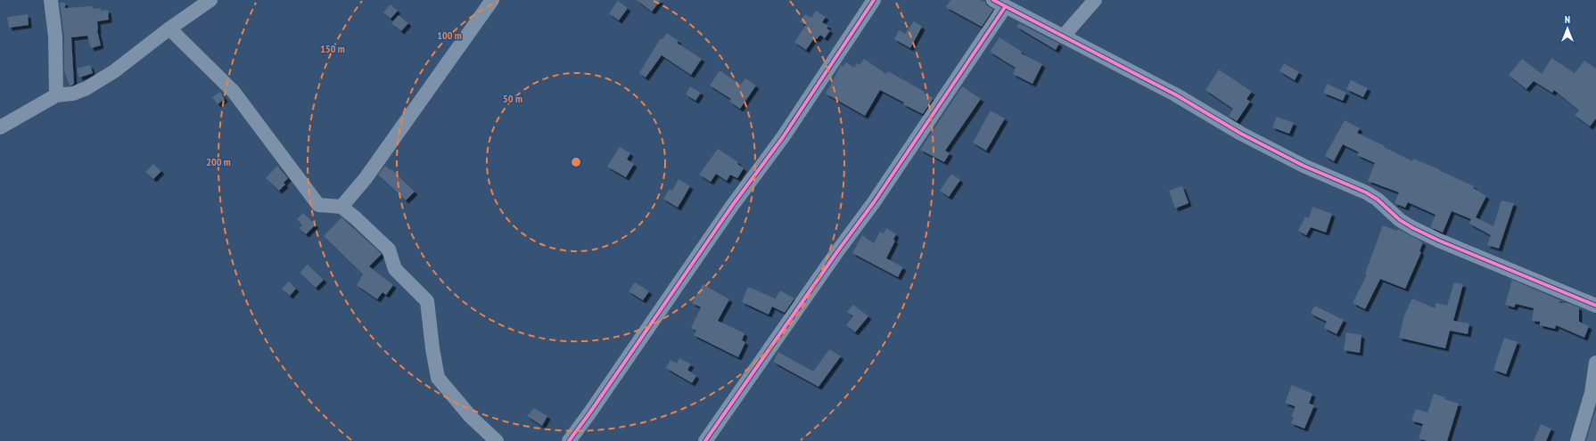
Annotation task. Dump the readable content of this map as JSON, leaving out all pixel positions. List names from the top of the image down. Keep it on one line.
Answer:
{"north":"top","rings":["100 m","150 m","50 m","200 m"]}
